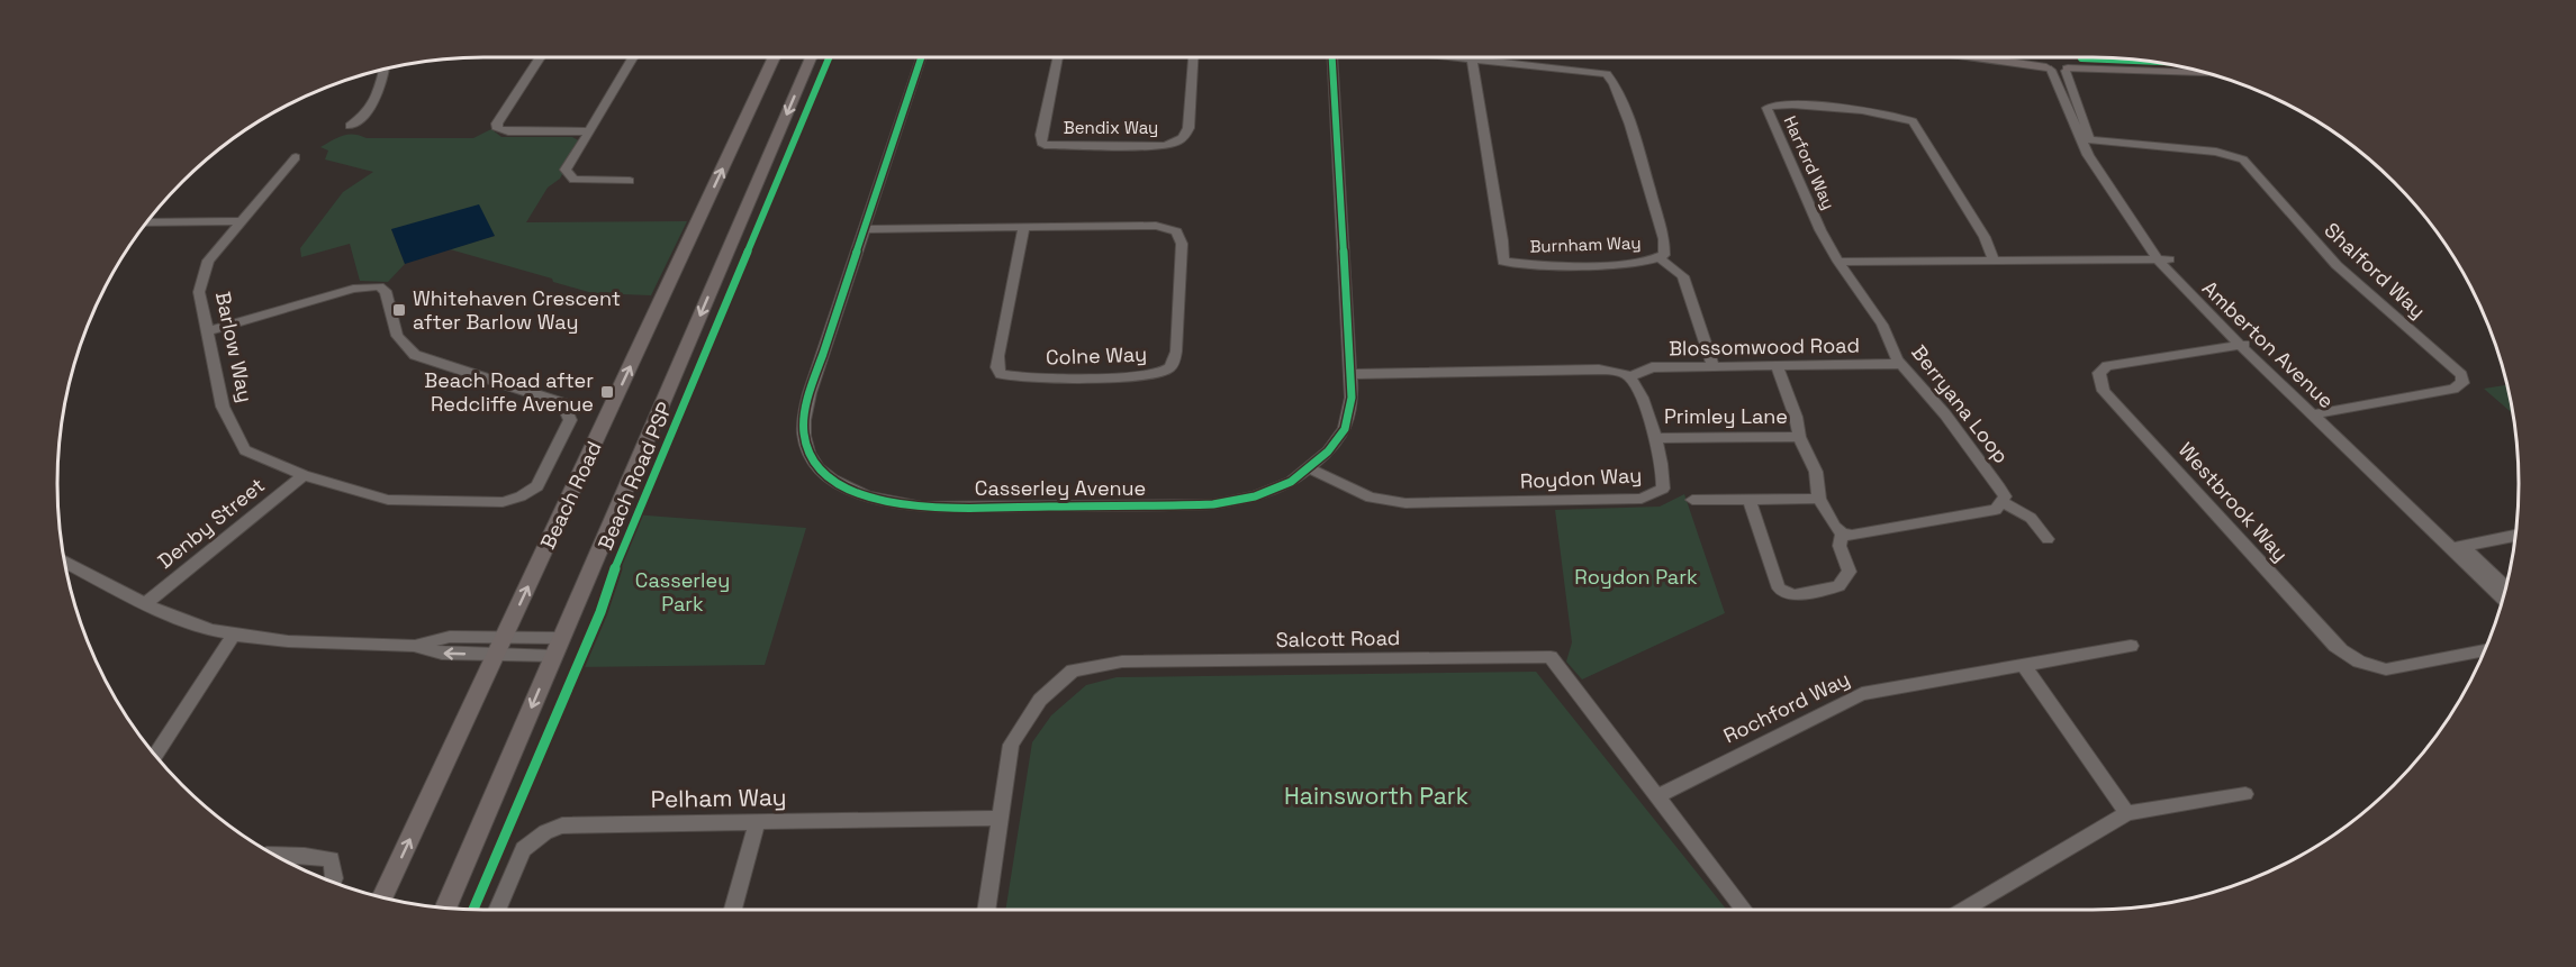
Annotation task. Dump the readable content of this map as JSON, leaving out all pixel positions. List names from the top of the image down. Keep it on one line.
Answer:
{"streets":{"main road":["Beach Road"],"street":["Bendix Way","Harford Way","Burnham Way","Shalford Way","Amberton Avenue","Barlow Way","Blossomwood Road","Colne Way","Berryana Loop","Primley Lane","Roydon Way","Casserley Avenue","Westbrook Way","Denby Street","Salcott Road","Rochford Way","Pelham Way"],"cycle path":["Beach Road PSP"]},"crossings":[["Harford Way","Berryana Loop"],["Shalford Way","Amberton Avenue"],["Amberton Avenue","Westbrook Way"],["Barlow Way","Denby Street"],["Blossomwood Road","Berryana Loop"],["Blossomwood Road","Roydon Way"],["Colne Way","Casserley Avenue"],["Primley Lane","Roydon Way"],["Roydon Way","Casserley Avenue"],["Salcott Road","Rochford Way"],["Salcott Road","Pelham Way"]],"parks":["Roydon Park","Casserley Park","Hainsworth Park"],"places":{"transit":["Whitehaven Crescent after Barlow Way","Beach Road after Redcliffe Avenue"]}}
